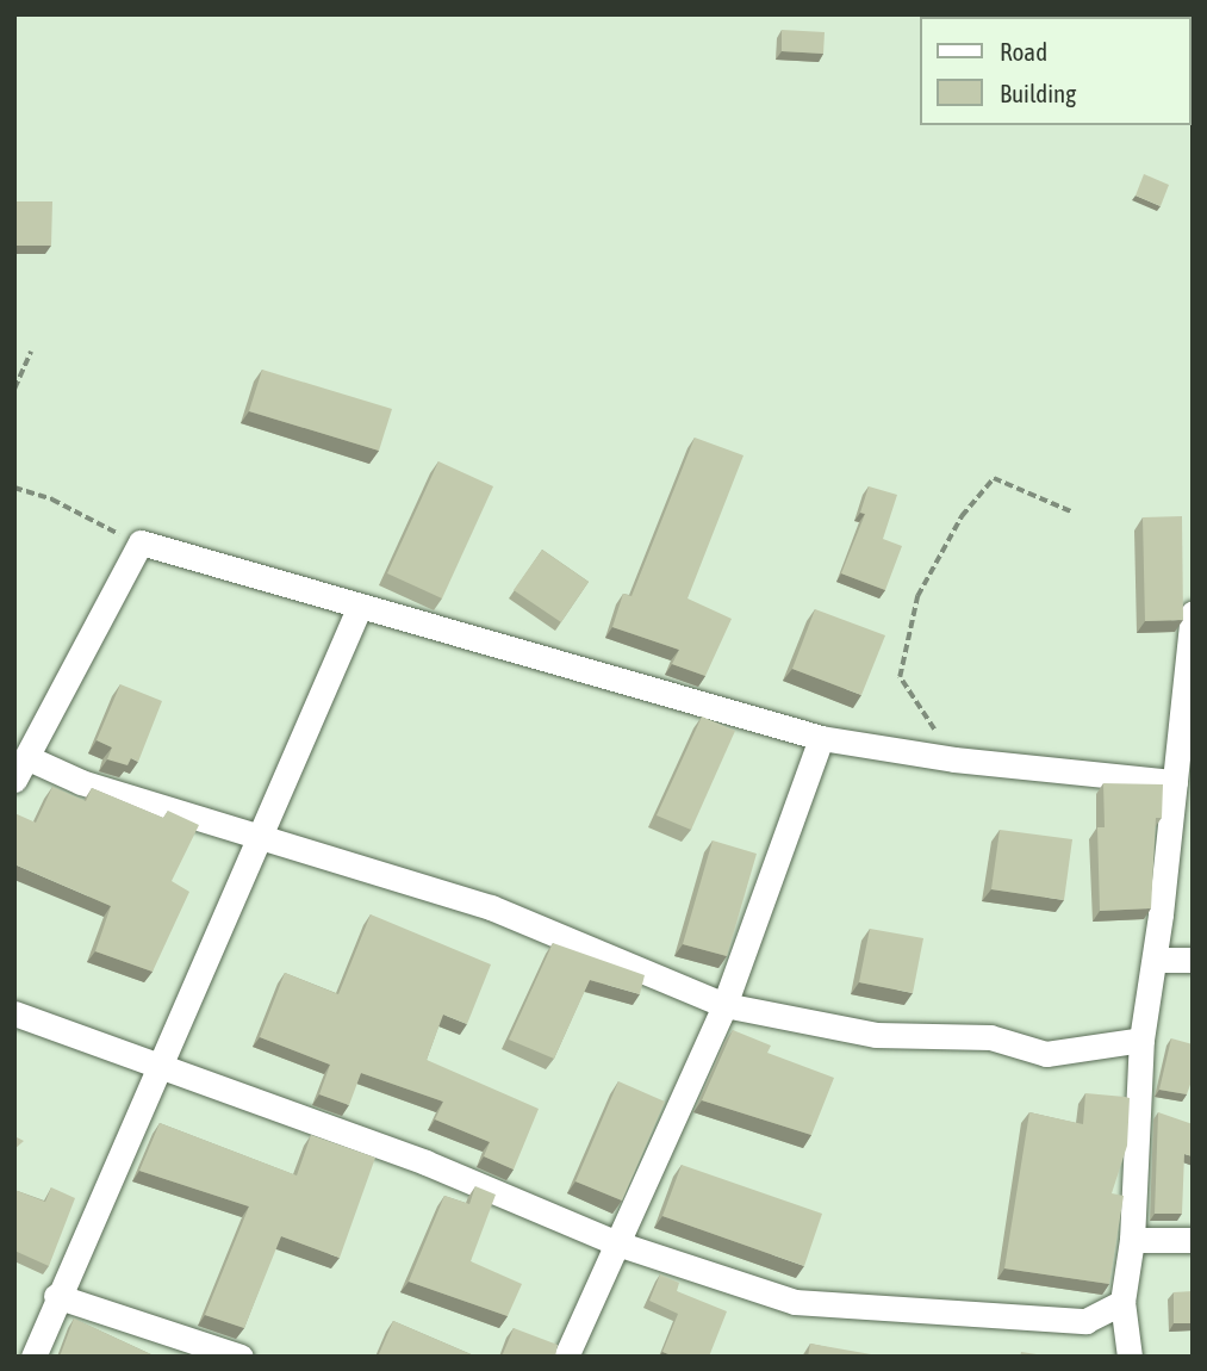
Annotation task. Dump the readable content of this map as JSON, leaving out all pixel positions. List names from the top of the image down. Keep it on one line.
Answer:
{"legend":["Road","Building"]}
